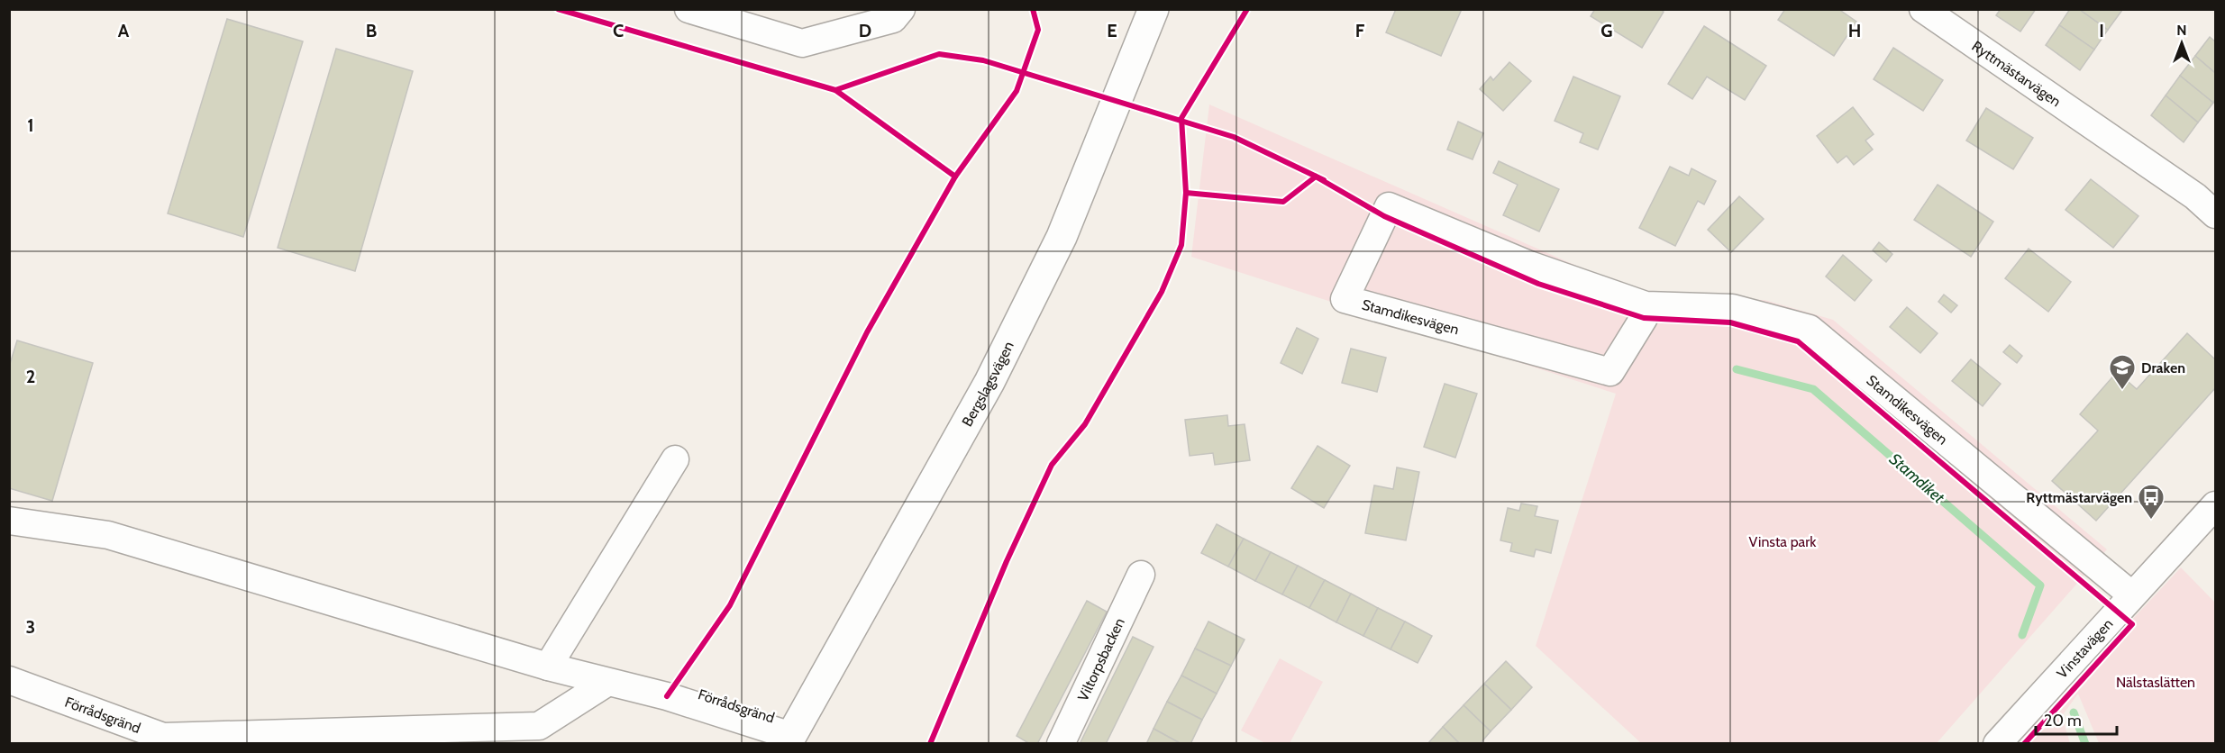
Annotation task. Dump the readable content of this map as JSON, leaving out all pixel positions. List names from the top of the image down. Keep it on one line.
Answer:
{"streets":{"main road":["Bergslagsvägen"],"street":["Ryttmästarvägen","Stamdikesvägen","Vinstavägen","Viltorpsbacken","Förrådsgränd"]},"crossings":[["Stamdikesvägen","Vinstavägen"],["Bergslagsvägen","Förrådsgränd"]],"water":["Stamdiket"],"parks":["Vinsta park","Nälstaslätten"],"places":{"school or university":["Draken"],"bus stop":["Ryttmästarvägen"]},"scale_bar":"20 m","north":"top","grid":{"columns":["A","B","C","D","E","F","G","H","I"],"rows":["1","2","3"]}}
